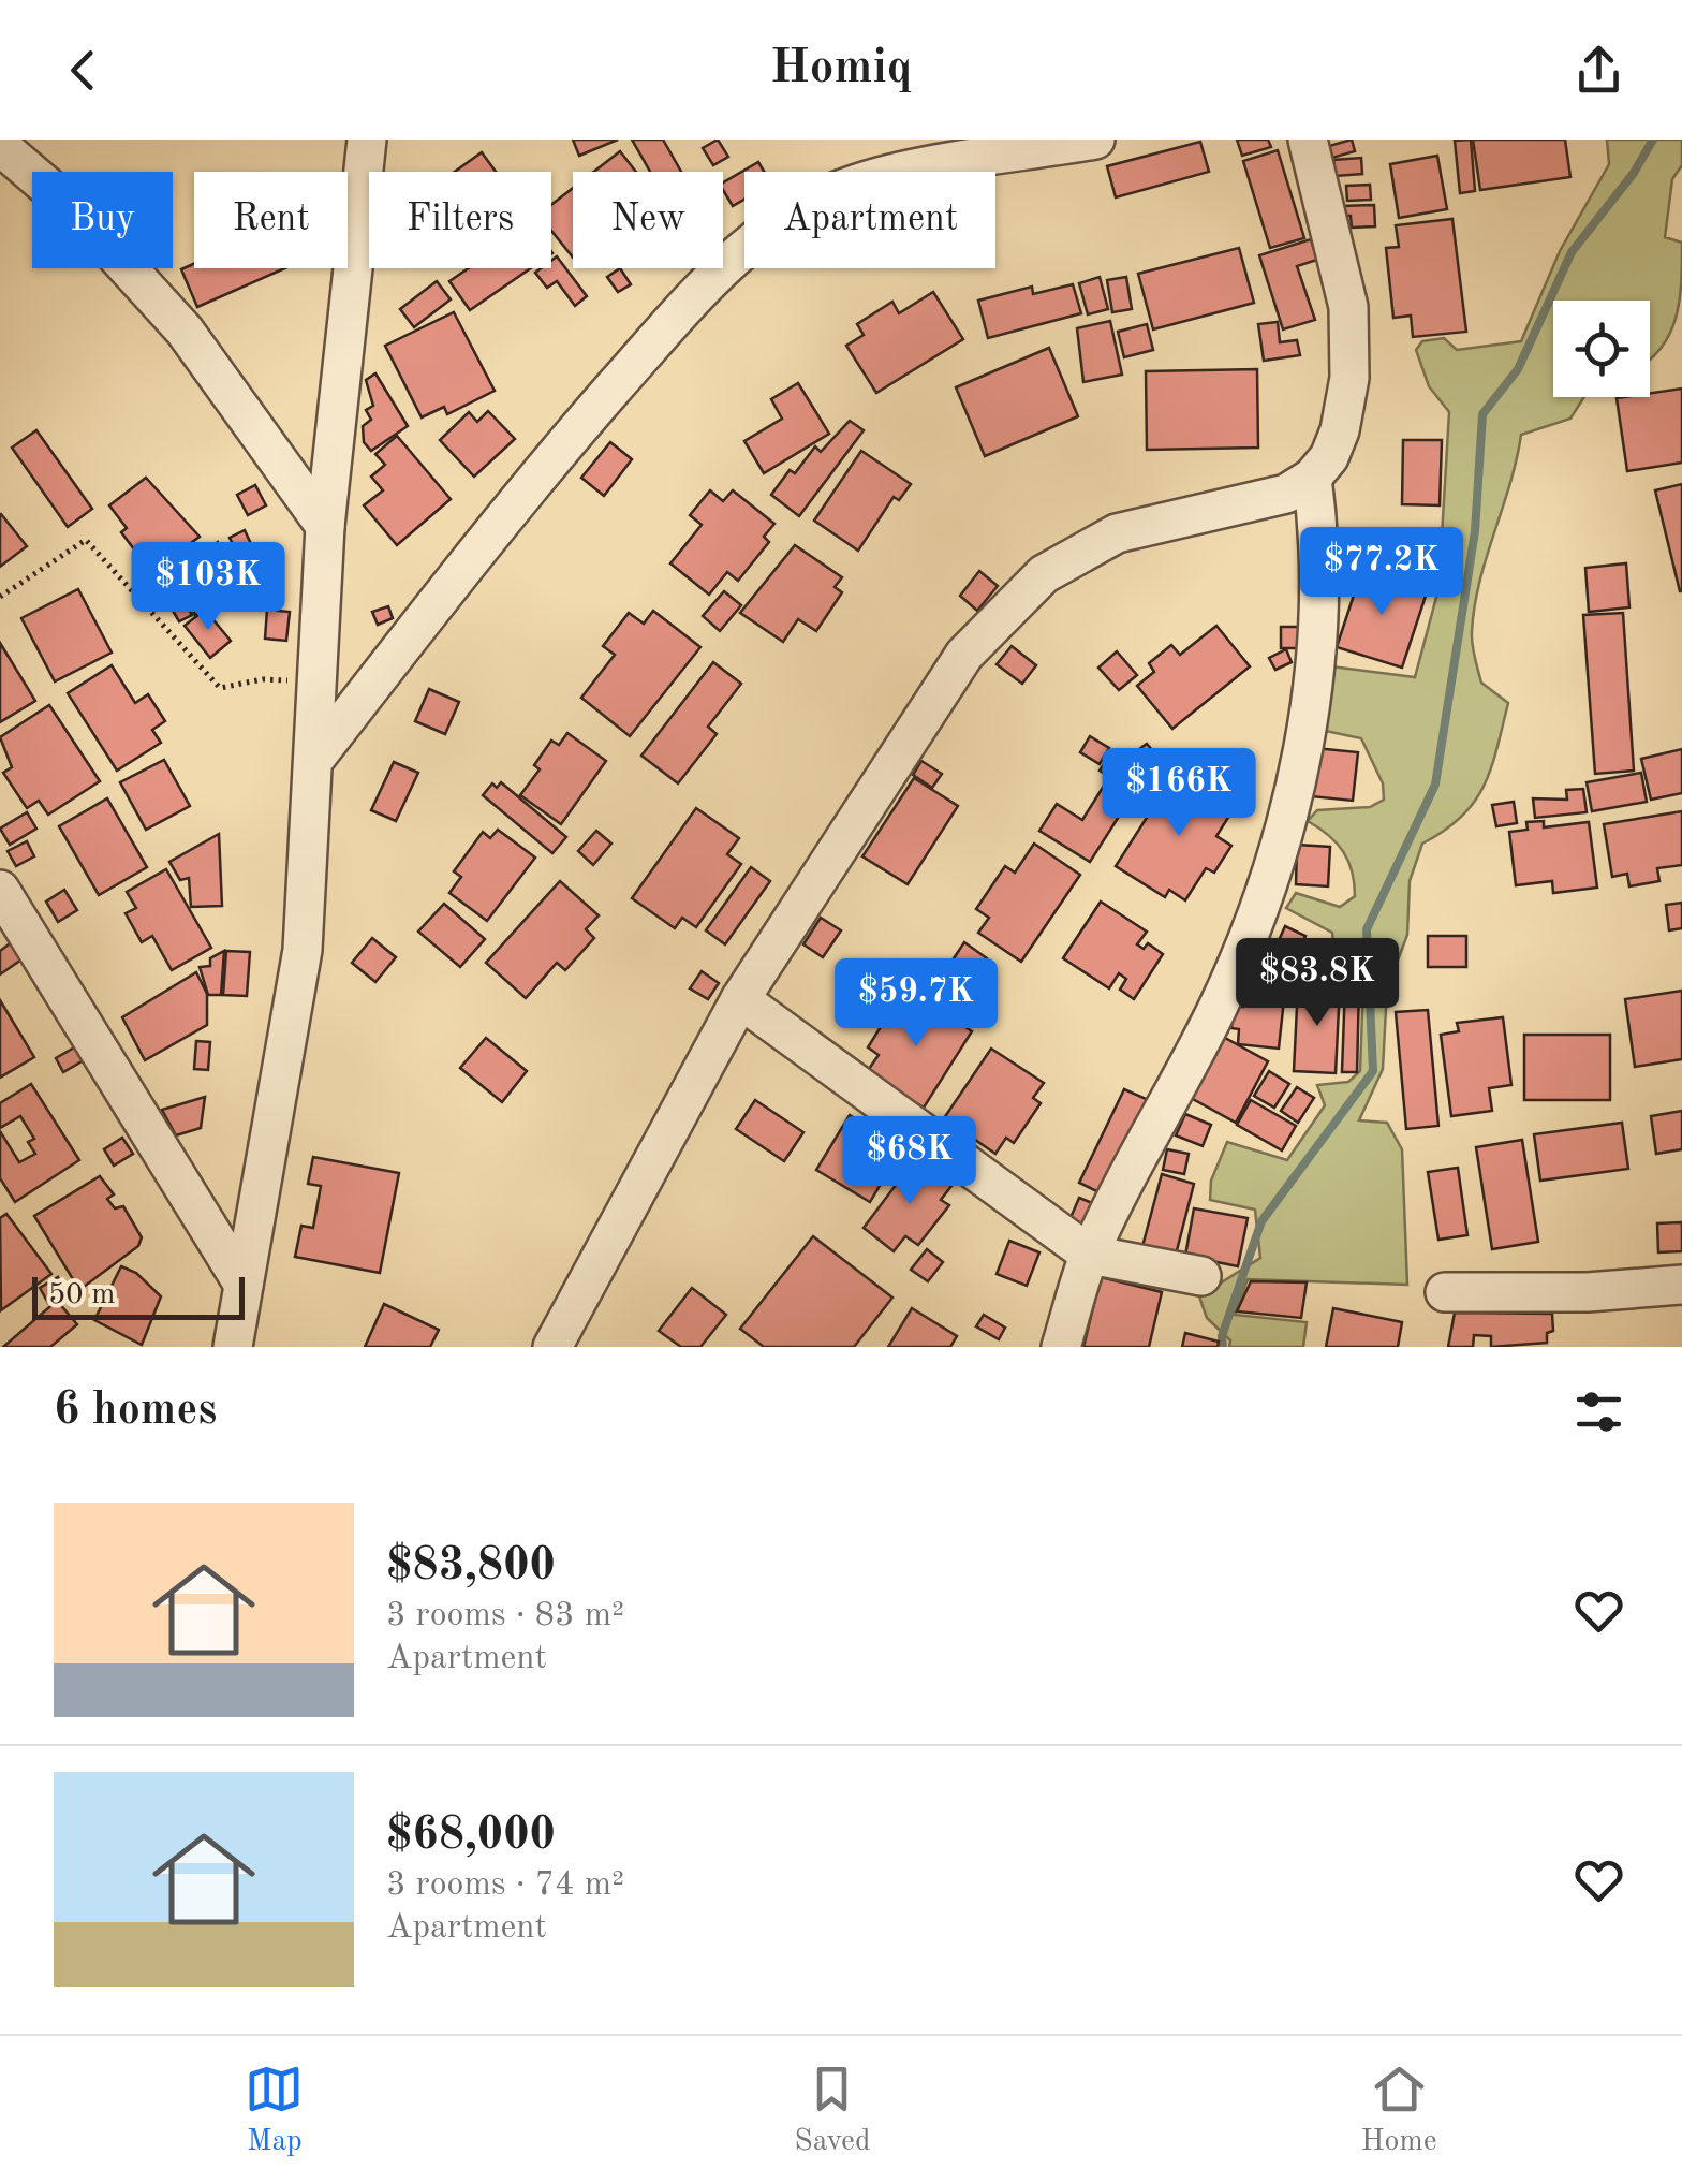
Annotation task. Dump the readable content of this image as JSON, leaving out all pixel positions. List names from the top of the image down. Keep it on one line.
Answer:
{"scale_bar":"50 m","page":{"header":"Homiq","chip":["Buy","Rent","Filters","New","Apartment"],"price":["$77.2K","$103K","$166K","$83.8K","$59.7K","$68K"],"scale":"50 m","heading":"6 homes","list":[{"name":"$83,800","note":"3 rooms · 83 m² · Apartment"},{"name":"$68,000","note":"3 rooms · 74 m² · Apartment"}],"tabs":["Map","Saved","Home"]}}
